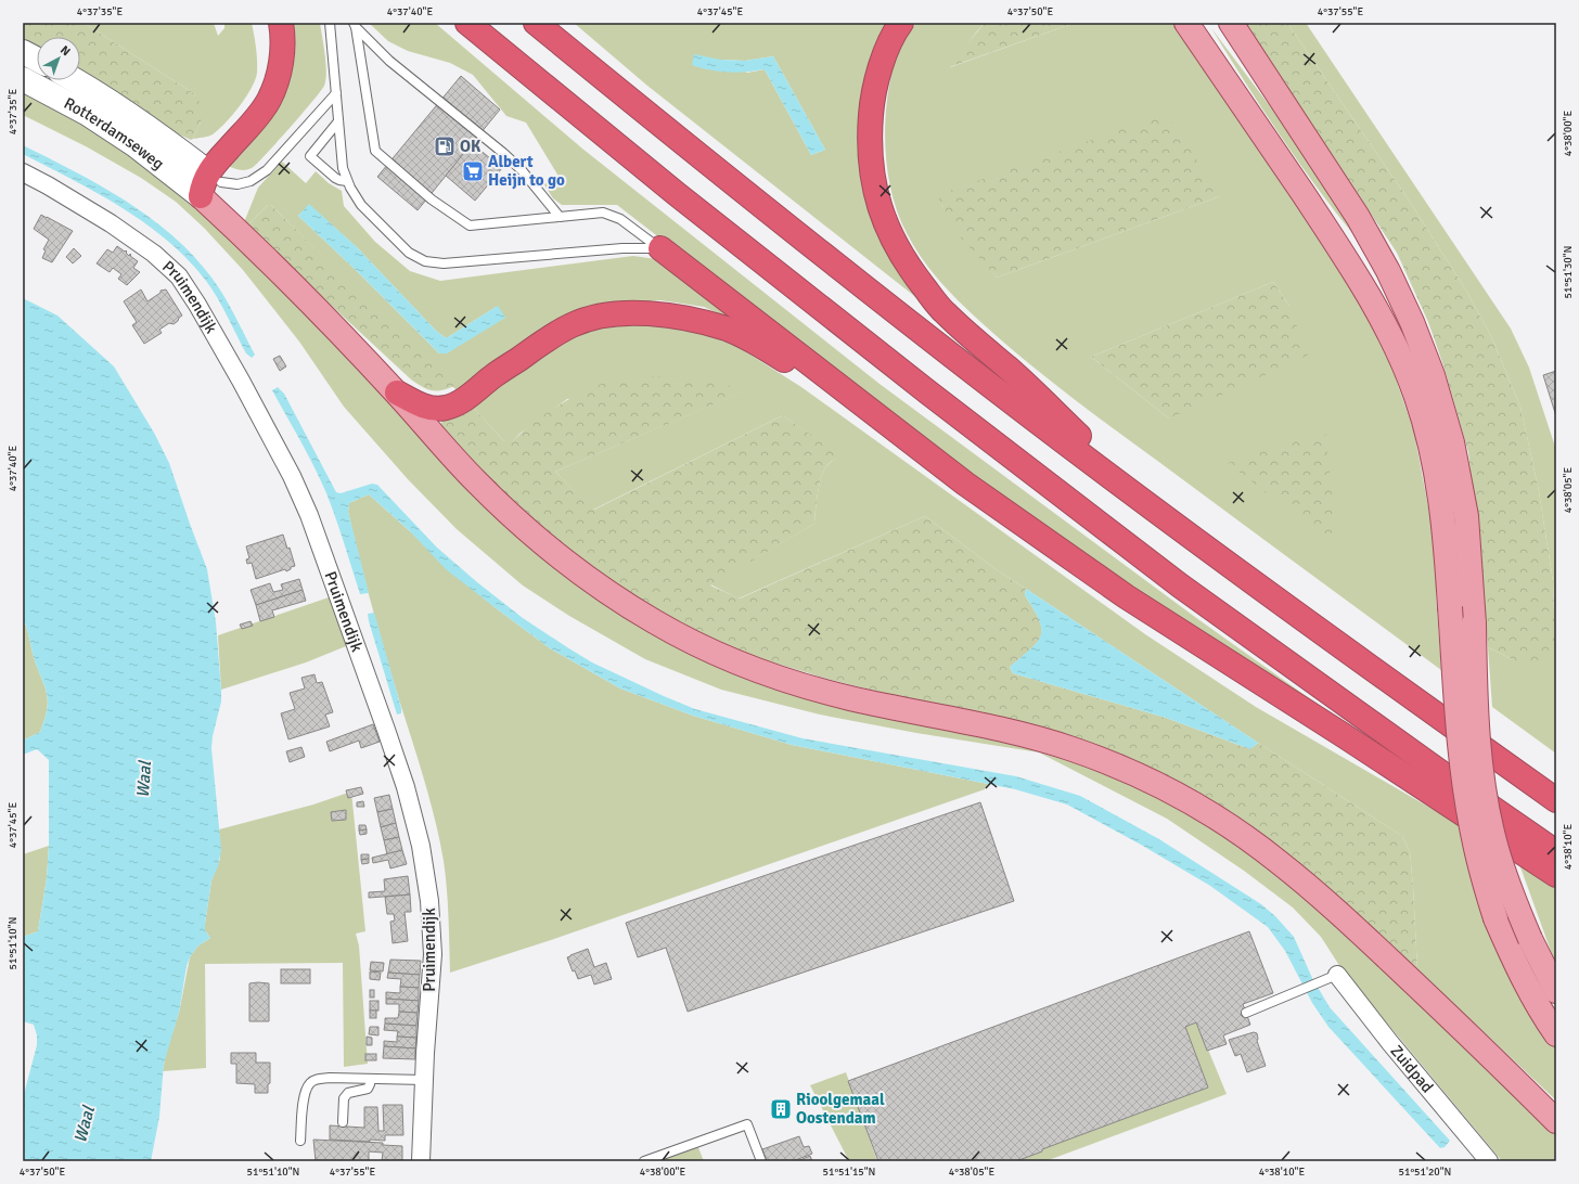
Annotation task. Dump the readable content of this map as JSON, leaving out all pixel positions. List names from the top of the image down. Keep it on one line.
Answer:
{"streets":{"main road":["Rotterdamseweg"],"street":["Pruimendijk","Zuidpad"]},"water":["Waal"],"places":{"fuel station":["OK"],"supermarket":["Albert Heijn to go"],"building":["Rioolgemaal Oostendam"]},"north":"top right","coordinates":["4°37'35\"E","4°37'40\"E","4°37'45\"E","4°37'50\"E","4°37'55\"E","4°38'00\"E","51°51'30\"N","4°38'05\"E","4°38'10\"E","51°51'10\"N","51°51'15\"N","51°51'20\"N"]}
